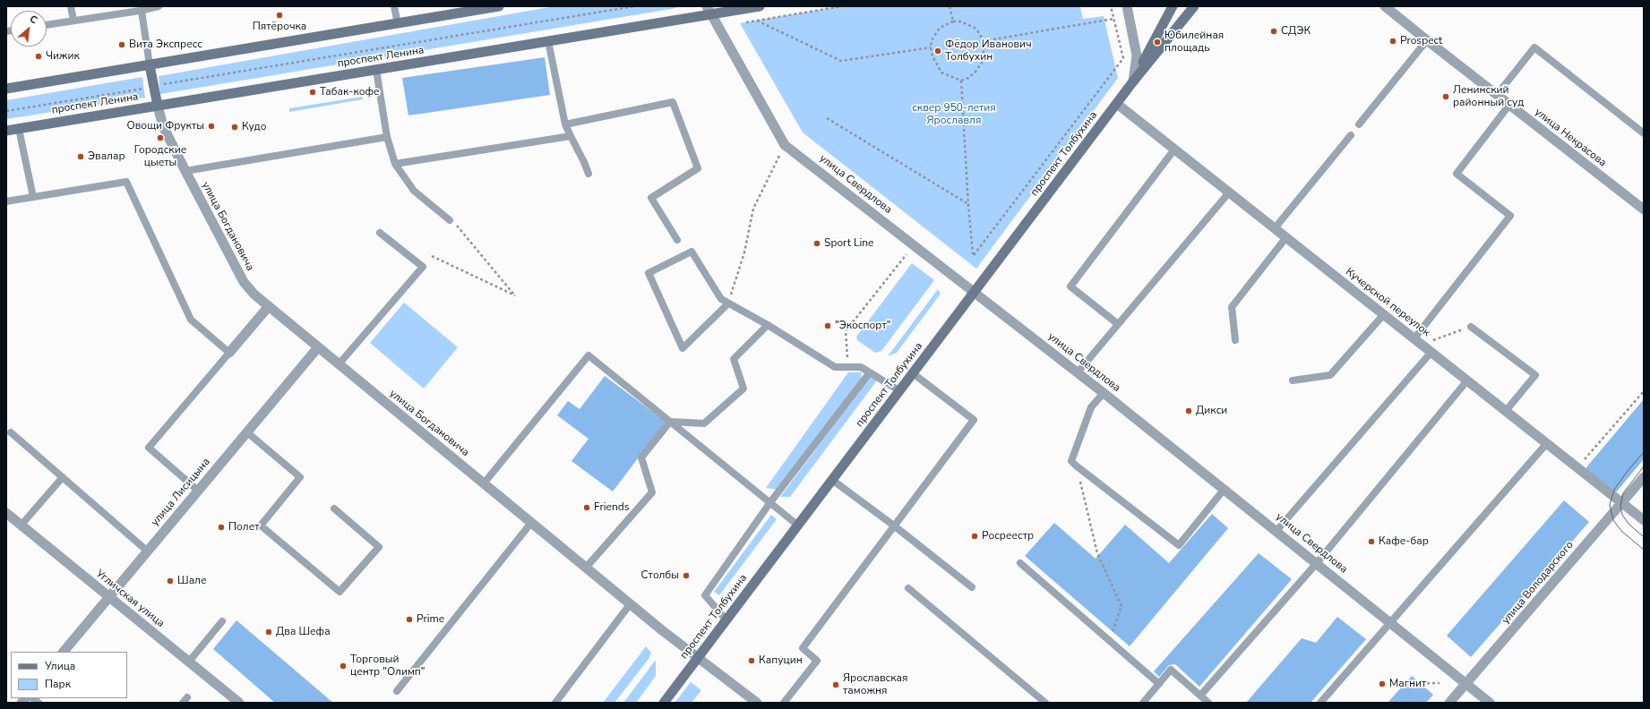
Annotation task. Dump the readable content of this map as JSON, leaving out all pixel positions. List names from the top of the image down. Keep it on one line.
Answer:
{"streets":{"main road":["проспект Ленина","проспект Толбухина"],"street":["улица Некрасова","улица Свердлова","улица Богдановича","Кучерской переулок","улица Лисицына","улица Володарского","Угличская улица"]},"crossings":[["проспект Ленина","улица Свердлова"],["проспект Ленина","улица Богдановича"],["проспект Толбухина","улица Свердлова"],["проспект Толбухина","улица Богдановича"],["проспект Толбухина","Кучерской переулок"],["улица Свердлова","улица Володарского"],["улица Богдановича","улица Лисицына"],["Кучерской переулок","улица Володарского"],["улица Лисицына","Угличская улица"]],"parks":["сквер 950-летия Ярославля"],"places":["Пятёрочка","СДЭК","Prospect","Юбилейная площадь","Вита Экспресс","Фёдор Иванович Толбухин","Чижик","Табак-кофе","Ленинский районный суд","Овощи Фрукты","Кудо","Городские цыеты","Эвалар","Sport Line","\"Экоспорт\"","Дикси","Friends","Полет","Росреестр","Кафе-бар","Столбы","Шале","Prime","Два Шефа","Капуцин","Торговый центр \"Олимп\"","Магнит","Ярославская таможня"],"legend":["Улица","Парк"],"north":"top right"}
